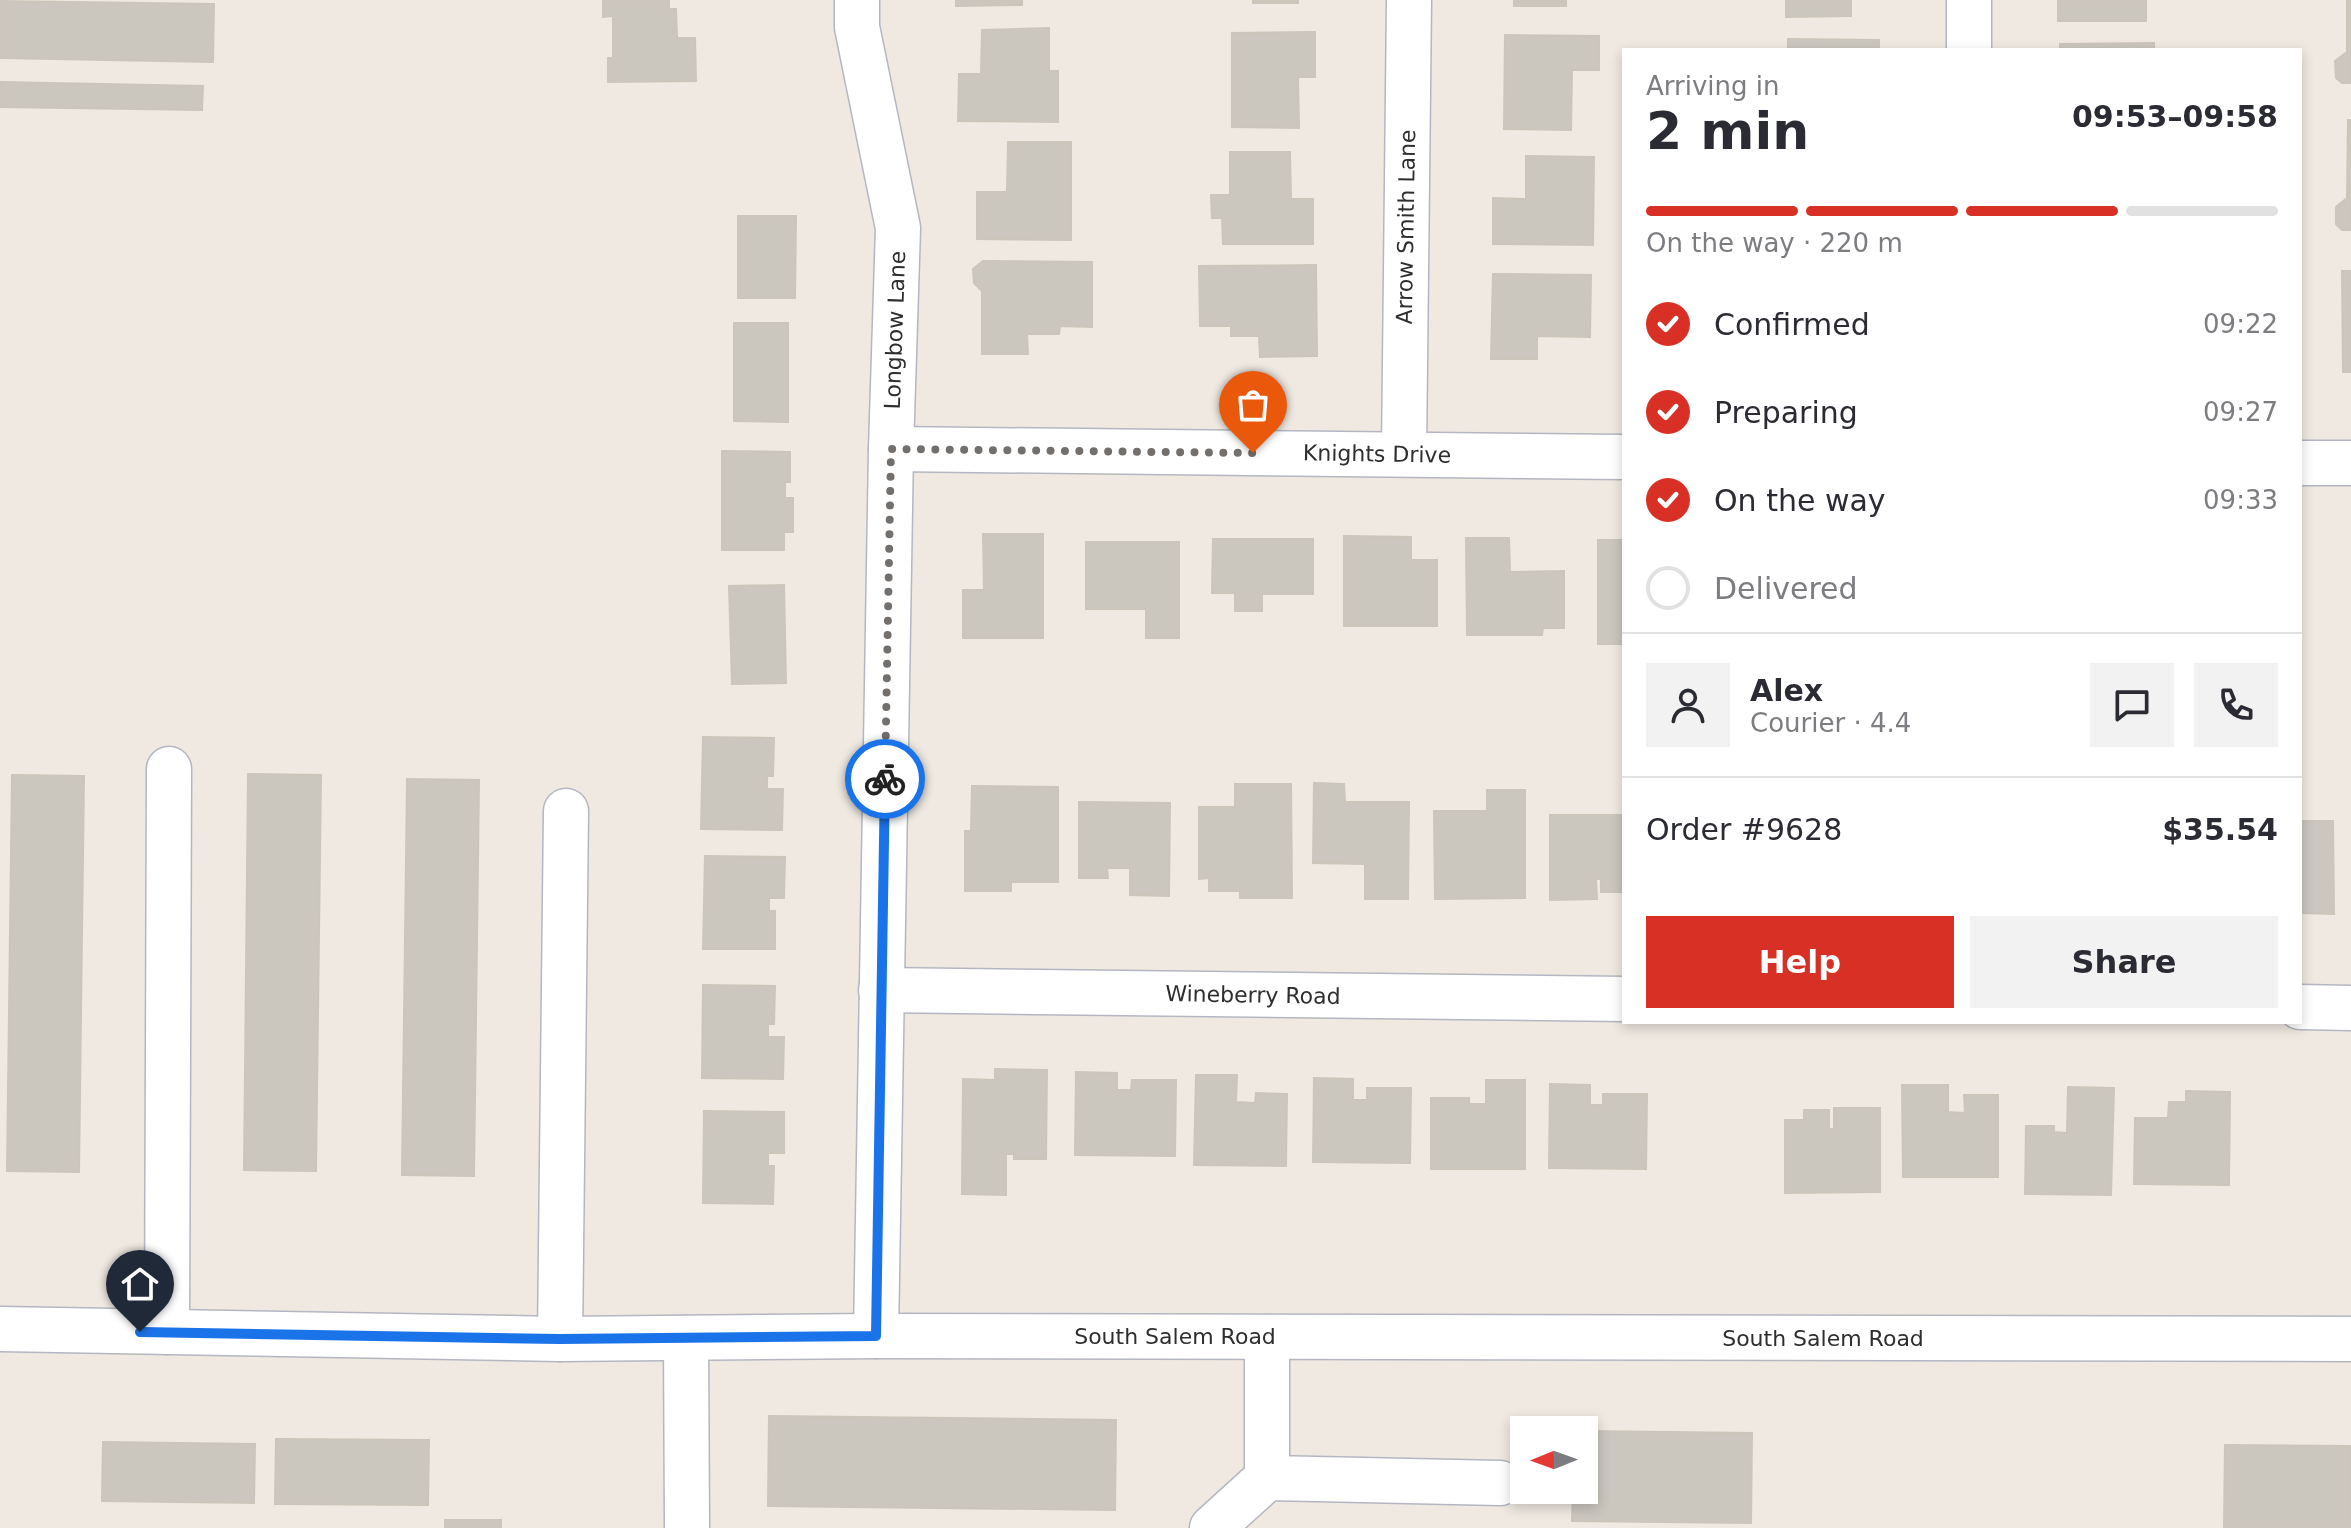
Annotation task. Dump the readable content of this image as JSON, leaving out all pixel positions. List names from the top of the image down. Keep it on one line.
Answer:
{"streets":{"street":["Arrow Smith Lane","Longbow Lane","Knights Drive","Wineberry Road","South Salem Road"]},"crossings":[["Arrow Smith Lane","Knights Drive"],["Longbow Lane","Knights Drive"],["Longbow Lane","Wineberry Road"],["Longbow Lane","South Salem Road"]],"north":"left","page":{"heading":["2 min","Arriving in","09:53–09:58"],"panel":["Alex","Courier · 4.4","Order #9628","$35.54"],"bar":"On the way · 220 m","list":[["Confirmed","09:22"],["Preparing","09:27"],["On the way","09:33"],"Delivered"],"buttons":["Help","Share"]}}
